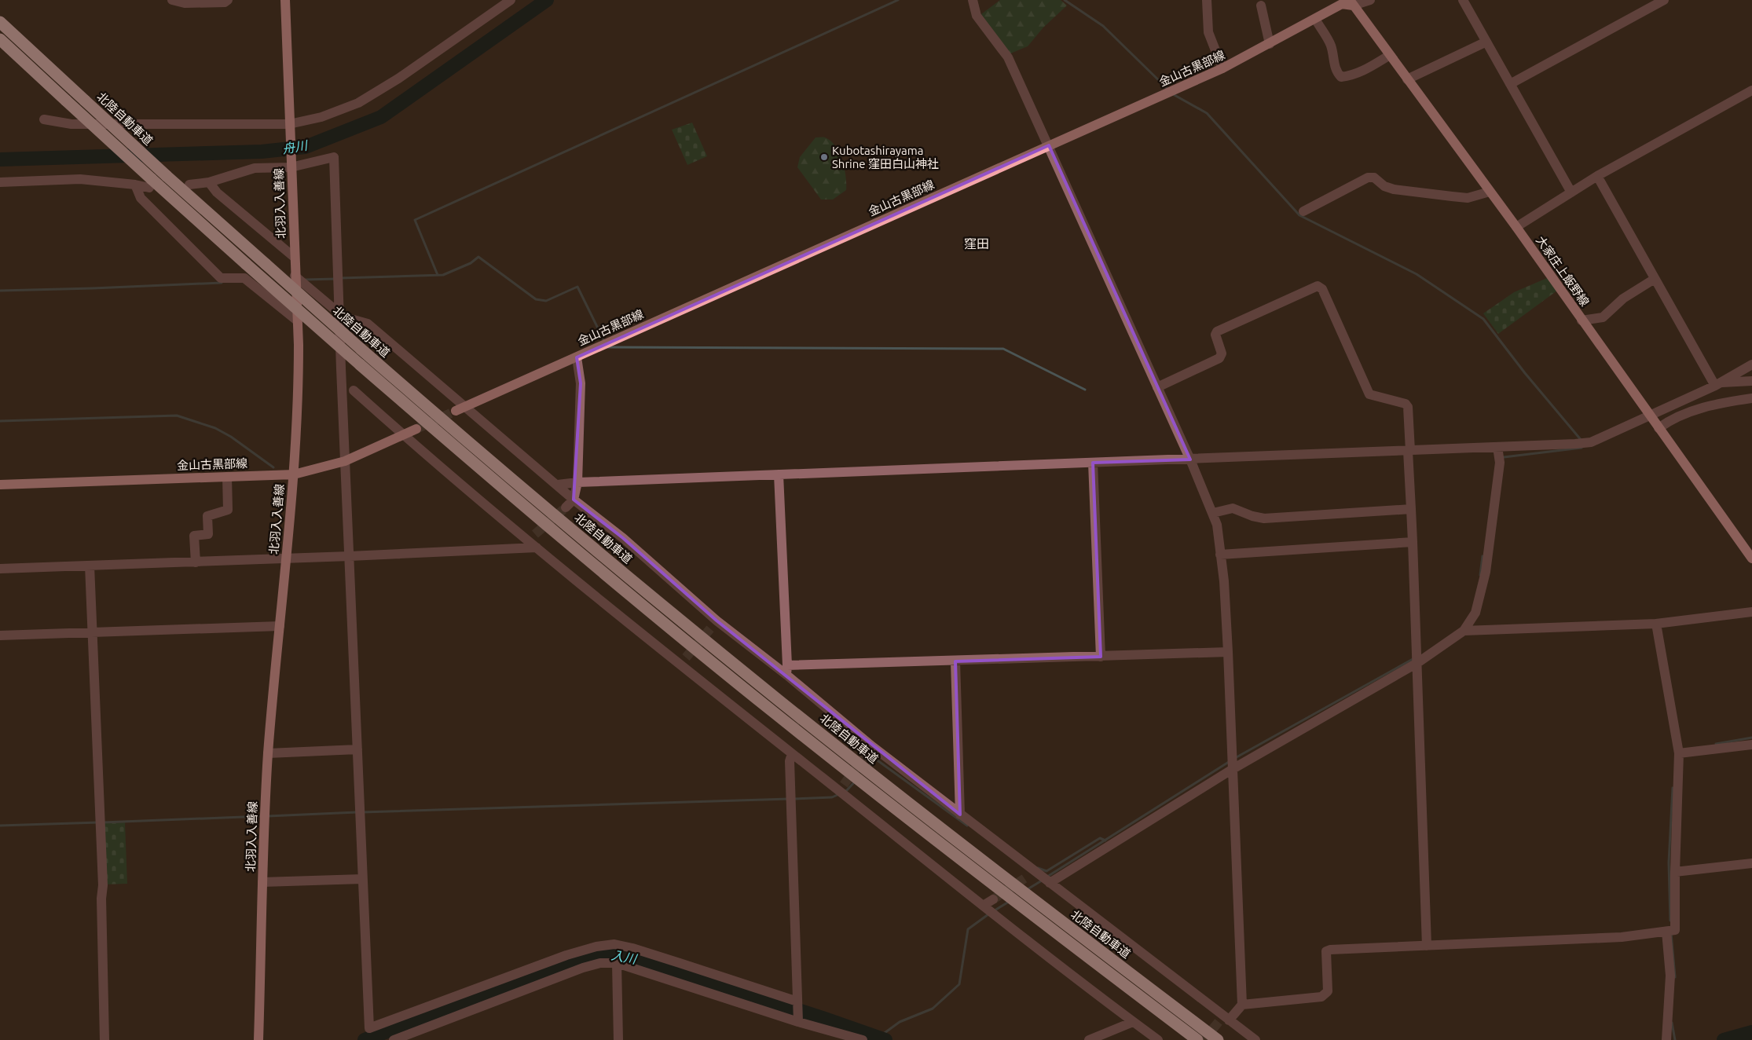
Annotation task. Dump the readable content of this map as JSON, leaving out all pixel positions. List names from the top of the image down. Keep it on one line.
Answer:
{"streets":{"highway":["北陸自動車道"],"main road":["金山古黒部線","北羽入入善線","大家庄上飯野線"]},"crossings":[["金山古黒部線","北羽入入善線"],["金山古黒部線","大家庄上飯野線"]],"districts":["窪田"],"water":["舟川","入川"],"places":["Kubotashirayama Shrine 窪田白山神社"]}
